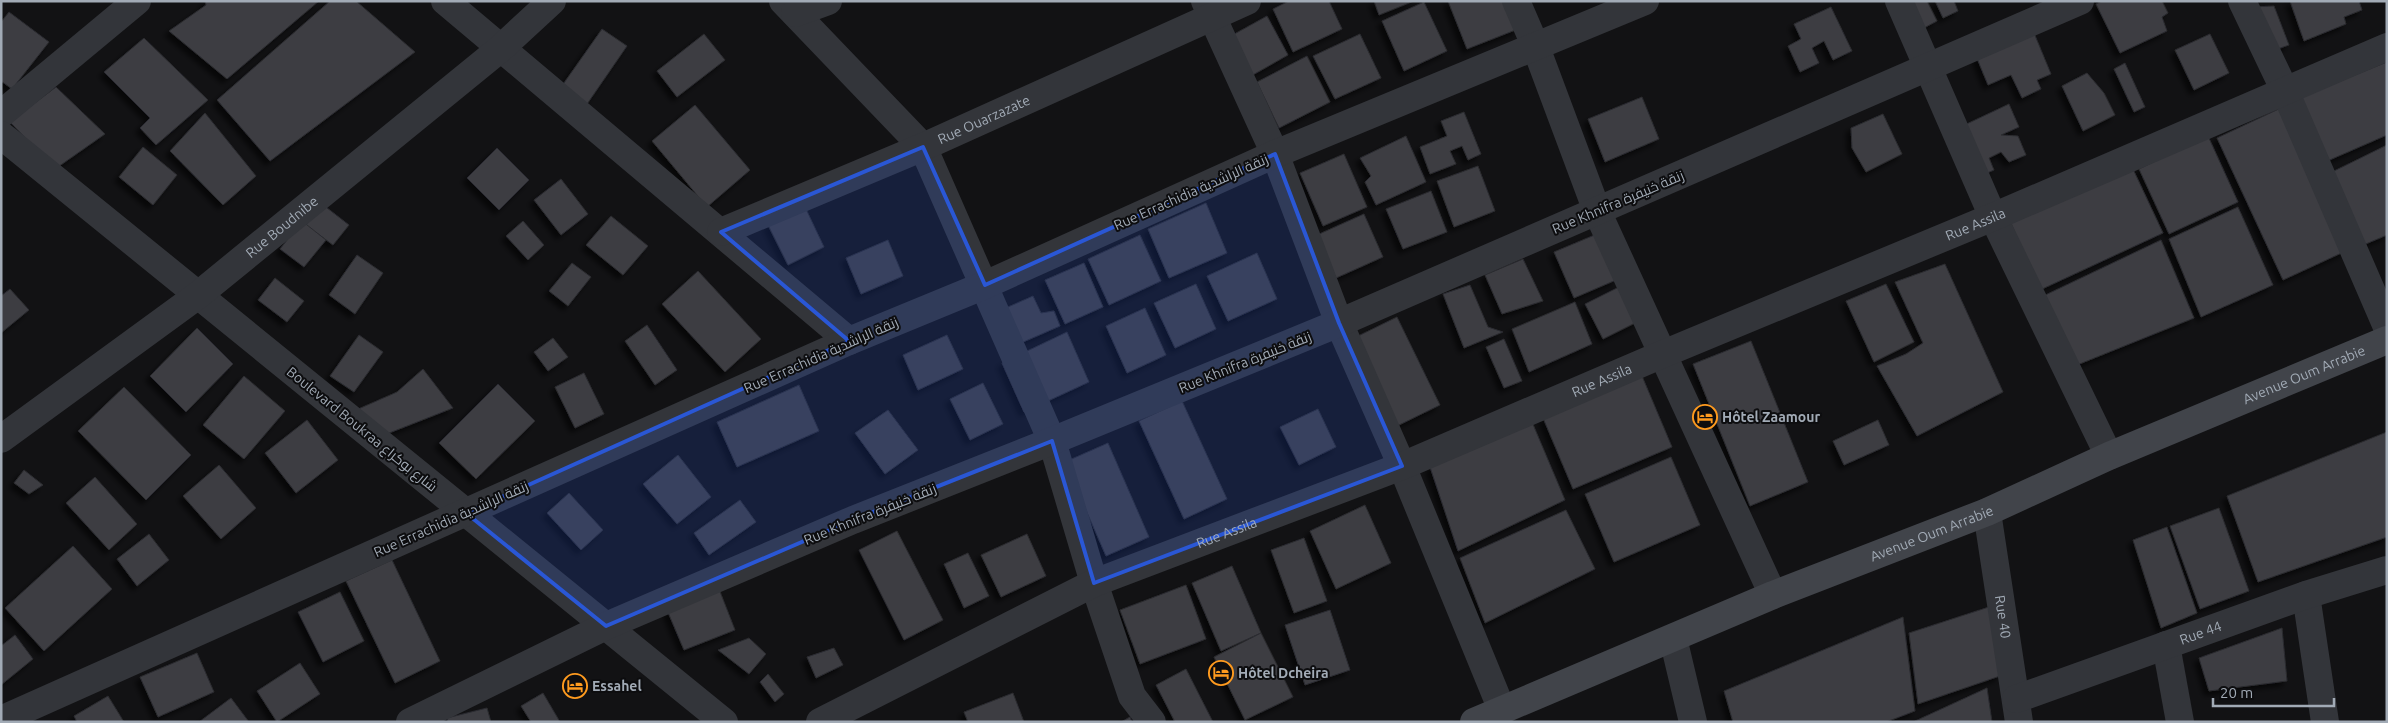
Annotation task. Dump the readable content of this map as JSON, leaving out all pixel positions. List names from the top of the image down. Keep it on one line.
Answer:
{"streets":{"street":["Rue Ouarzazate","Rue Errachidia زنقة الراشدية","Rue Khnifra زنقة خنيفرة","Rue Assila","Rue Boudnibe","Avenue Oum Arrabie","Boulevard Boukraa شارع بوكراع","Rue 40","Rue 44"]},"crossings":[["Rue Errachidia زنقة الراشدية","Boulevard Boukraa شارع بوكراع"],["Rue Khnifra زنقة خنيفرة","Boulevard Boukraa شارع بوكراع"],["Rue Boudnibe","Boulevard Boukraa شارع بوكراع"],["Avenue Oum Arrabie","Rue 40"],["Rue 40","Rue 44"]],"places":{"hotel":["Hôtel Zaamour","Hôtel Dcheira","Essahel"]},"scale_bar":"20 m"}
